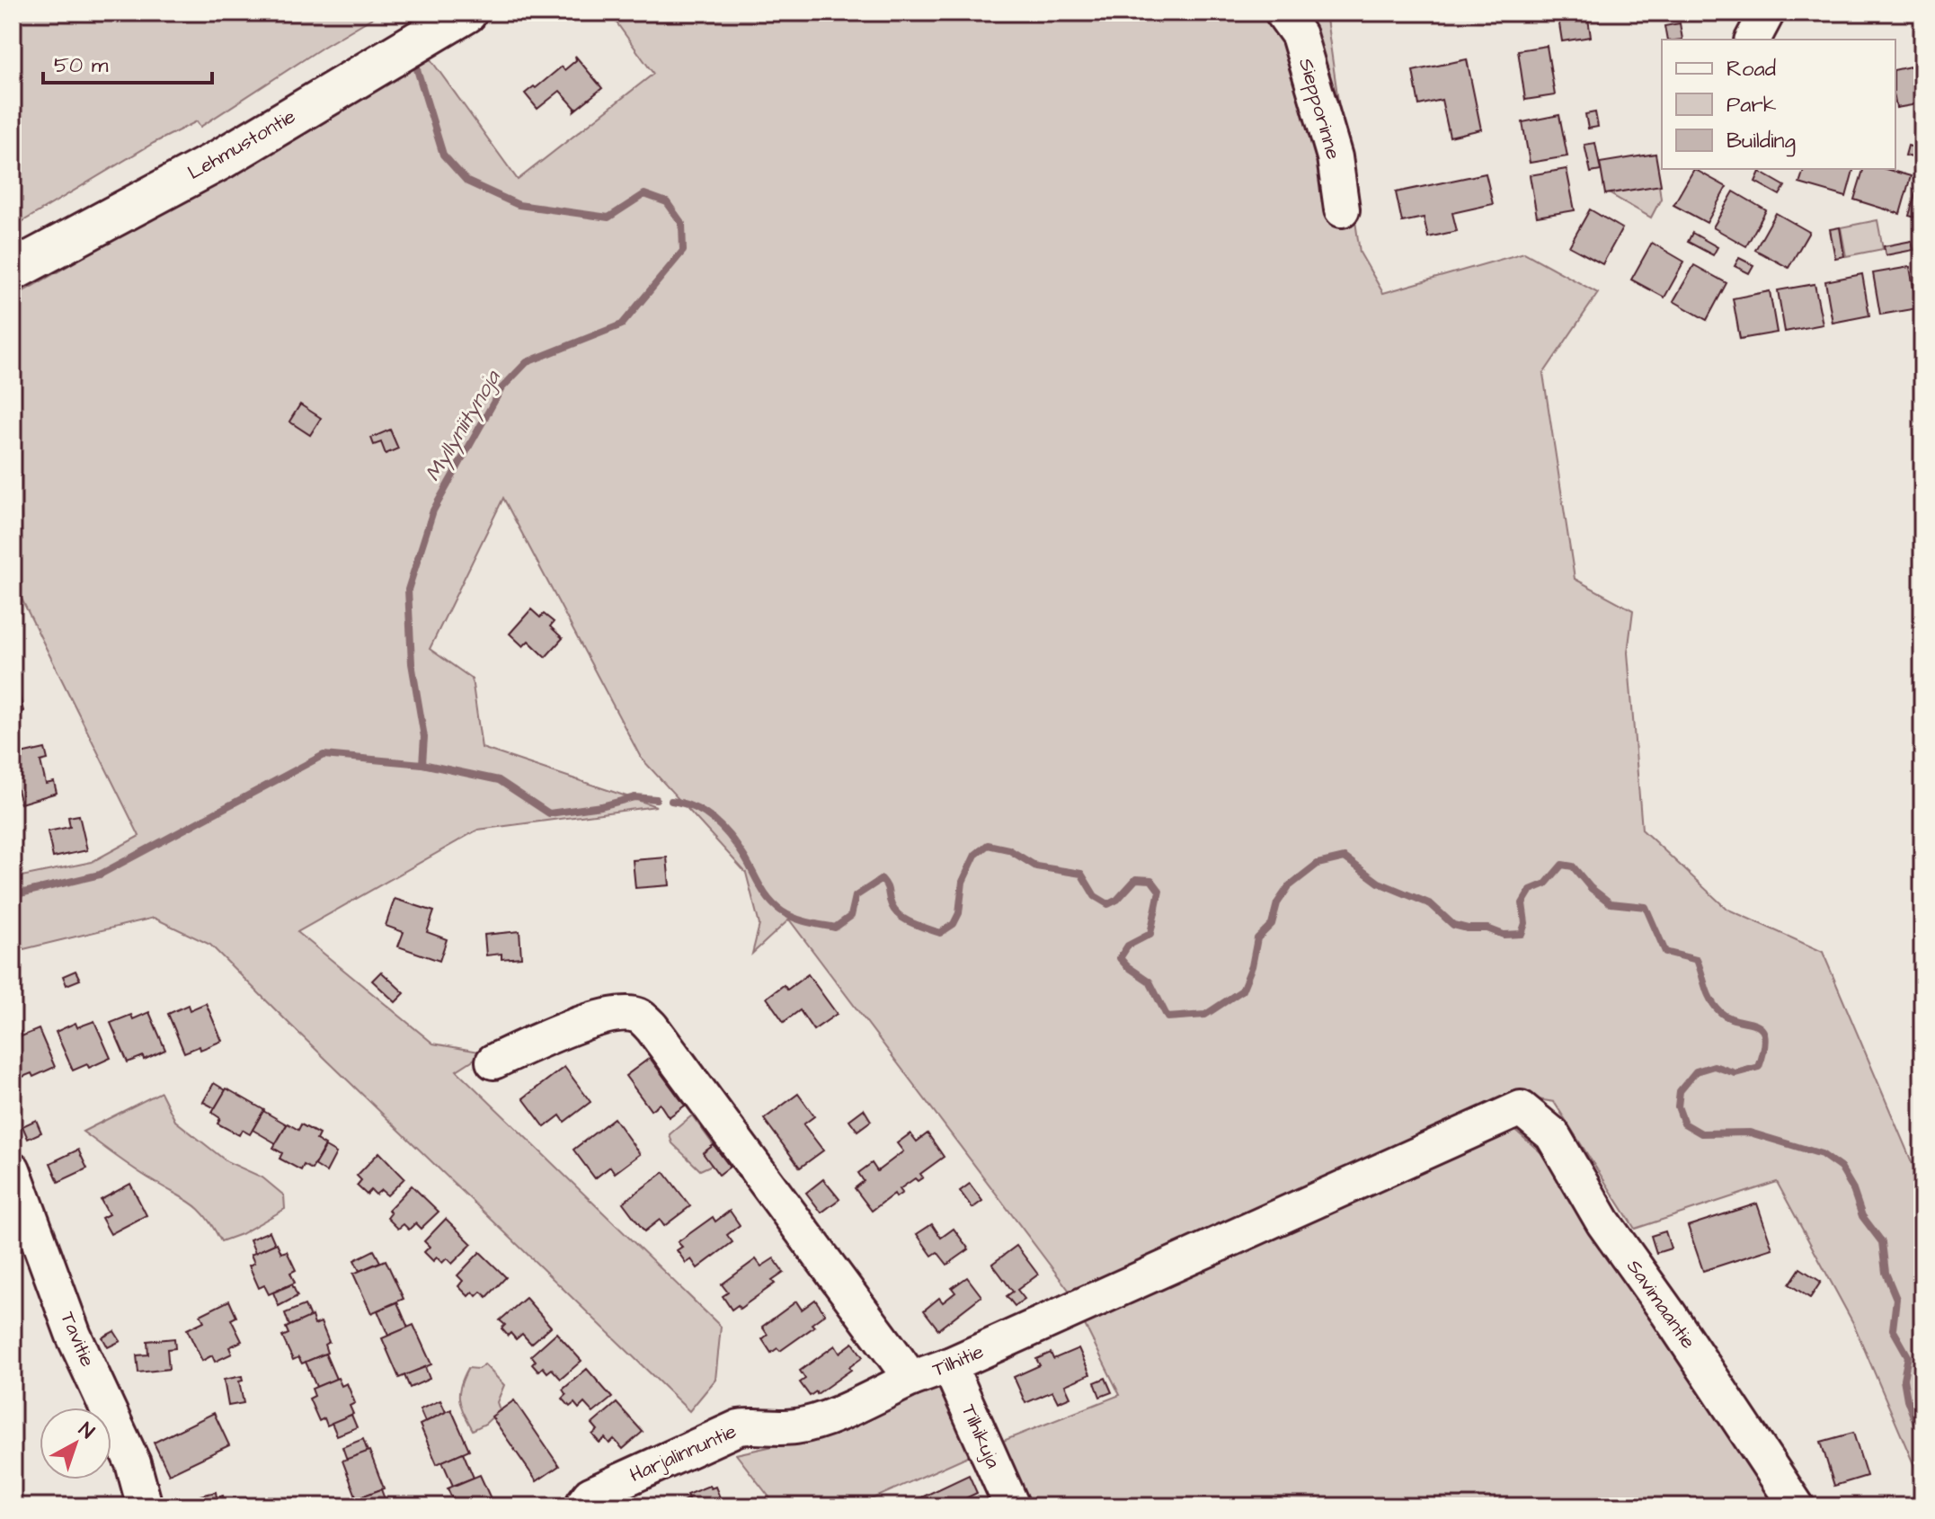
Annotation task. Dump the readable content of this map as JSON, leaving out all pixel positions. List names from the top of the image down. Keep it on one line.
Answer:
{"streets":{"main road":["Lehmustontie"],"street":["Siepporinne","Savimaantie","Tavitie","Tilhitie","Tilhikuja","Harjalinnuntie"]},"crossings":[["Savimaantie","Tilhitie"],["Tilhitie","Tilhikuja"],["Tilhitie","Harjalinnuntie"]],"water":["Myllyniitynoja"],"legend":["Road","Park","Building"],"scale_bar":"50 m","north":"top right"}
